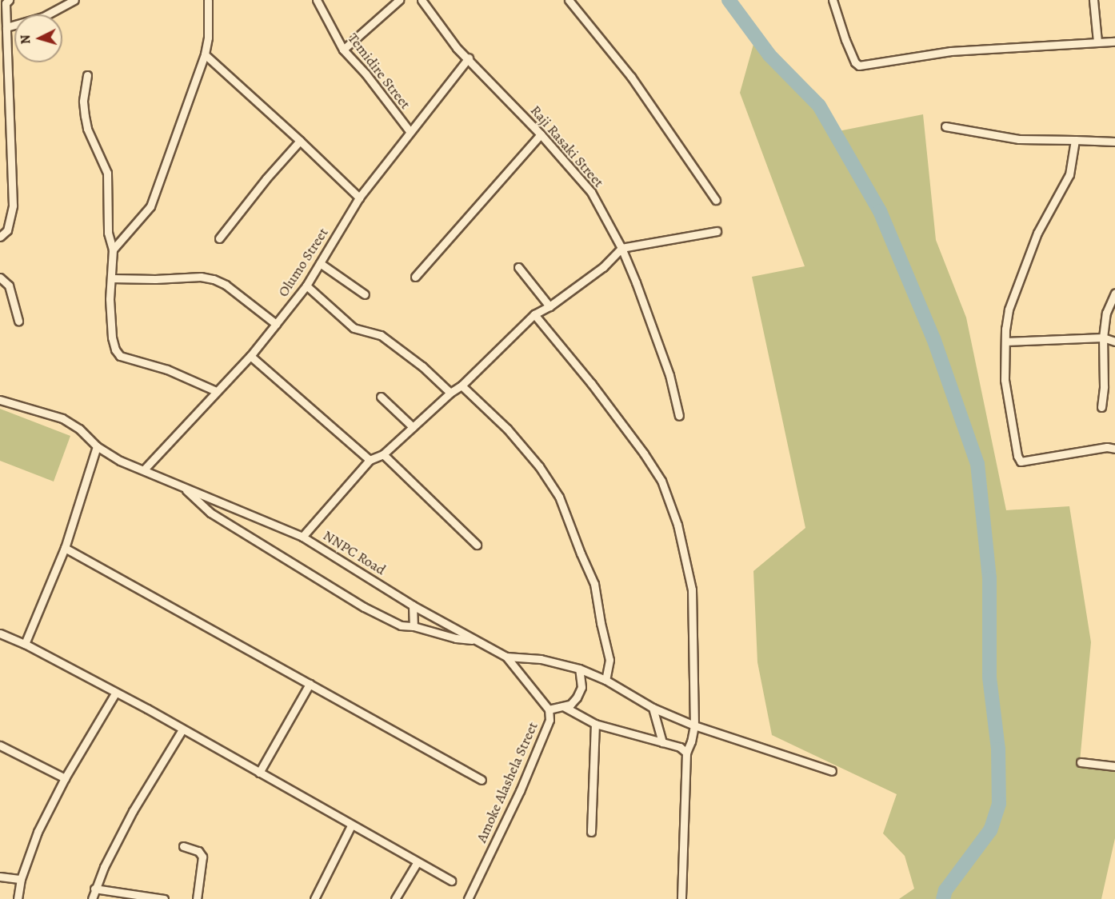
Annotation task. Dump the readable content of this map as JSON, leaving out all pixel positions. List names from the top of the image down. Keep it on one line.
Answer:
{"streets":{"street":["Temidire Street","Raji Rasaki Street","Olumo Street","NNPC Road","Amoke Alashela Street"]},"crossings":[["Temidire Street","Olumo Street"],["Raji Rasaki Street","Olumo Street"],["Olumo Street","NNPC Road"],["NNPC Road","Amoke Alashela Street"]],"north":"left"}
